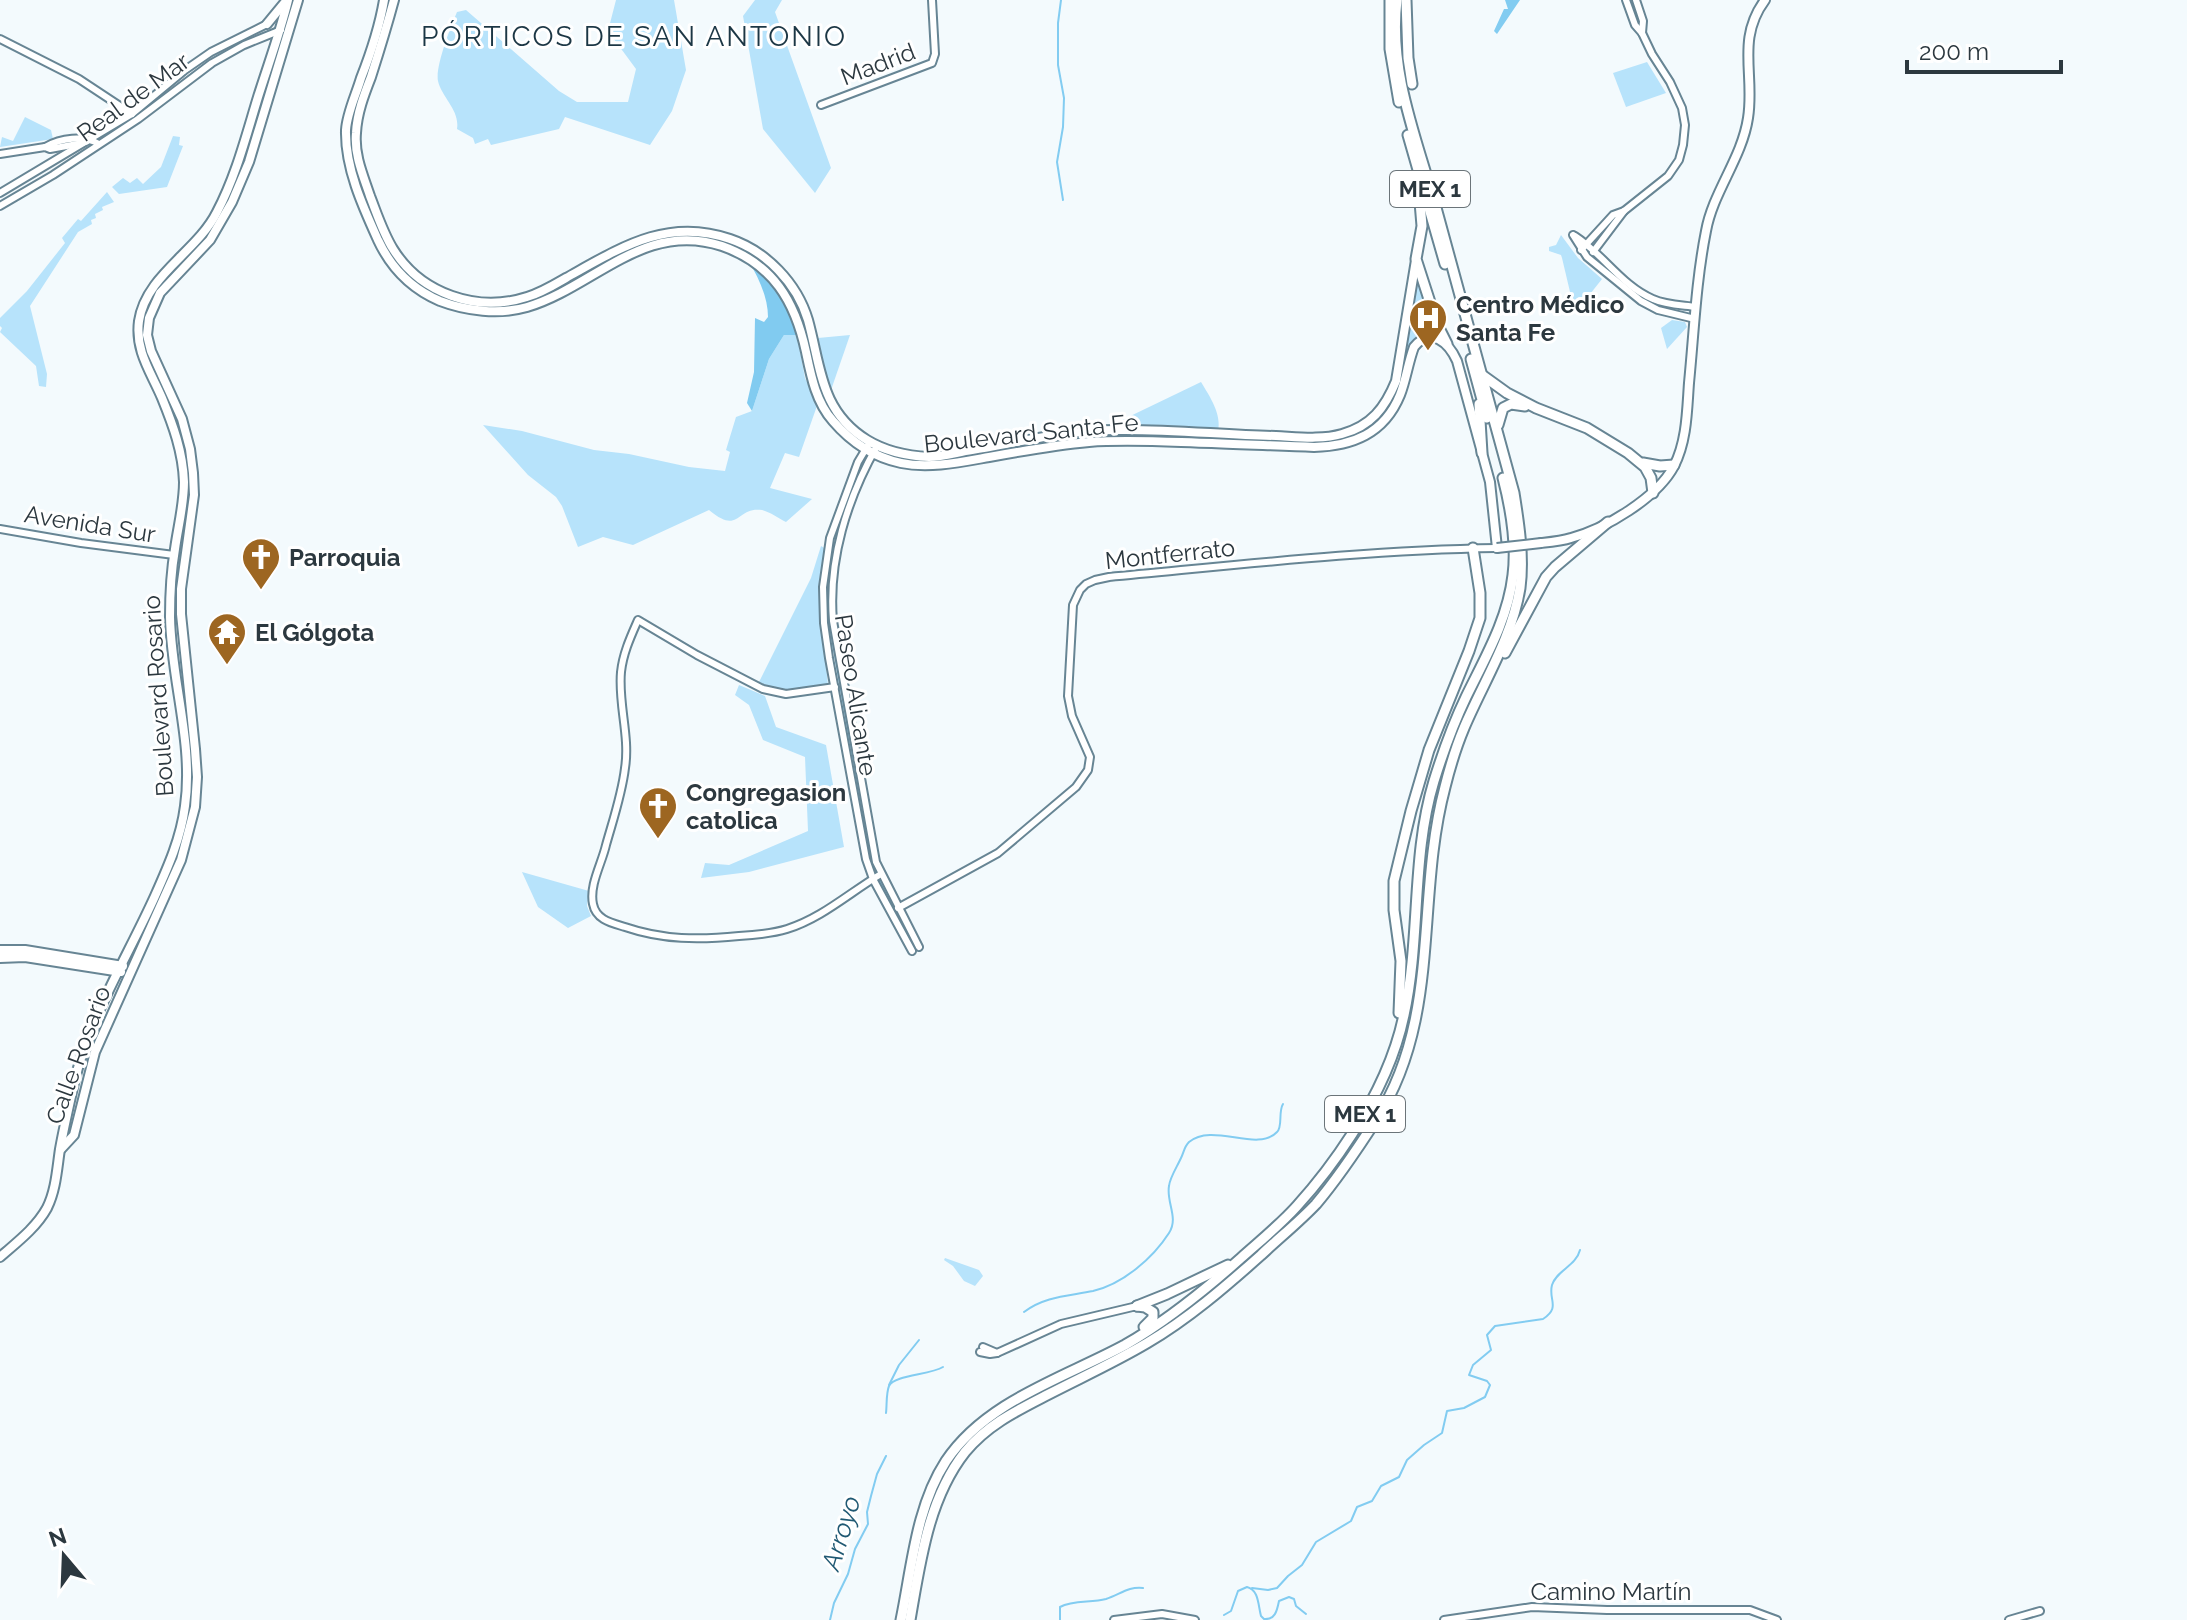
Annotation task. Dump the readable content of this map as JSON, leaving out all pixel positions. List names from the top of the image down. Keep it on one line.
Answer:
{"streets":{"highway":["MEX 1"],"main road":["Boulevard Santa Fe","Boulevard Rosario","Calle Rosario"],"street":["Madrid","Real de Mar","Avenida Sur","Montferrato","Paseo Alicante","Camino Martín"]},"crossings":[["Real de Mar","Boulevard Rosario"],["Boulevard Santa Fe","Paseo Alicante"],["Avenida Sur","Boulevard Rosario"],["Montferrato","Paseo Alicante"],["Boulevard Rosario","Calle Rosario"]],"districts":["PÓRTICOS DE SAN ANTONIO"],"water":["Arroyo"],"places":{"hospital":["Centro Médico Santa Fe"],"church":["Parroquia","Congregasion catolica"],"temple":["El Gólgota"]},"scale_bar":"200 m","north":"top"}
